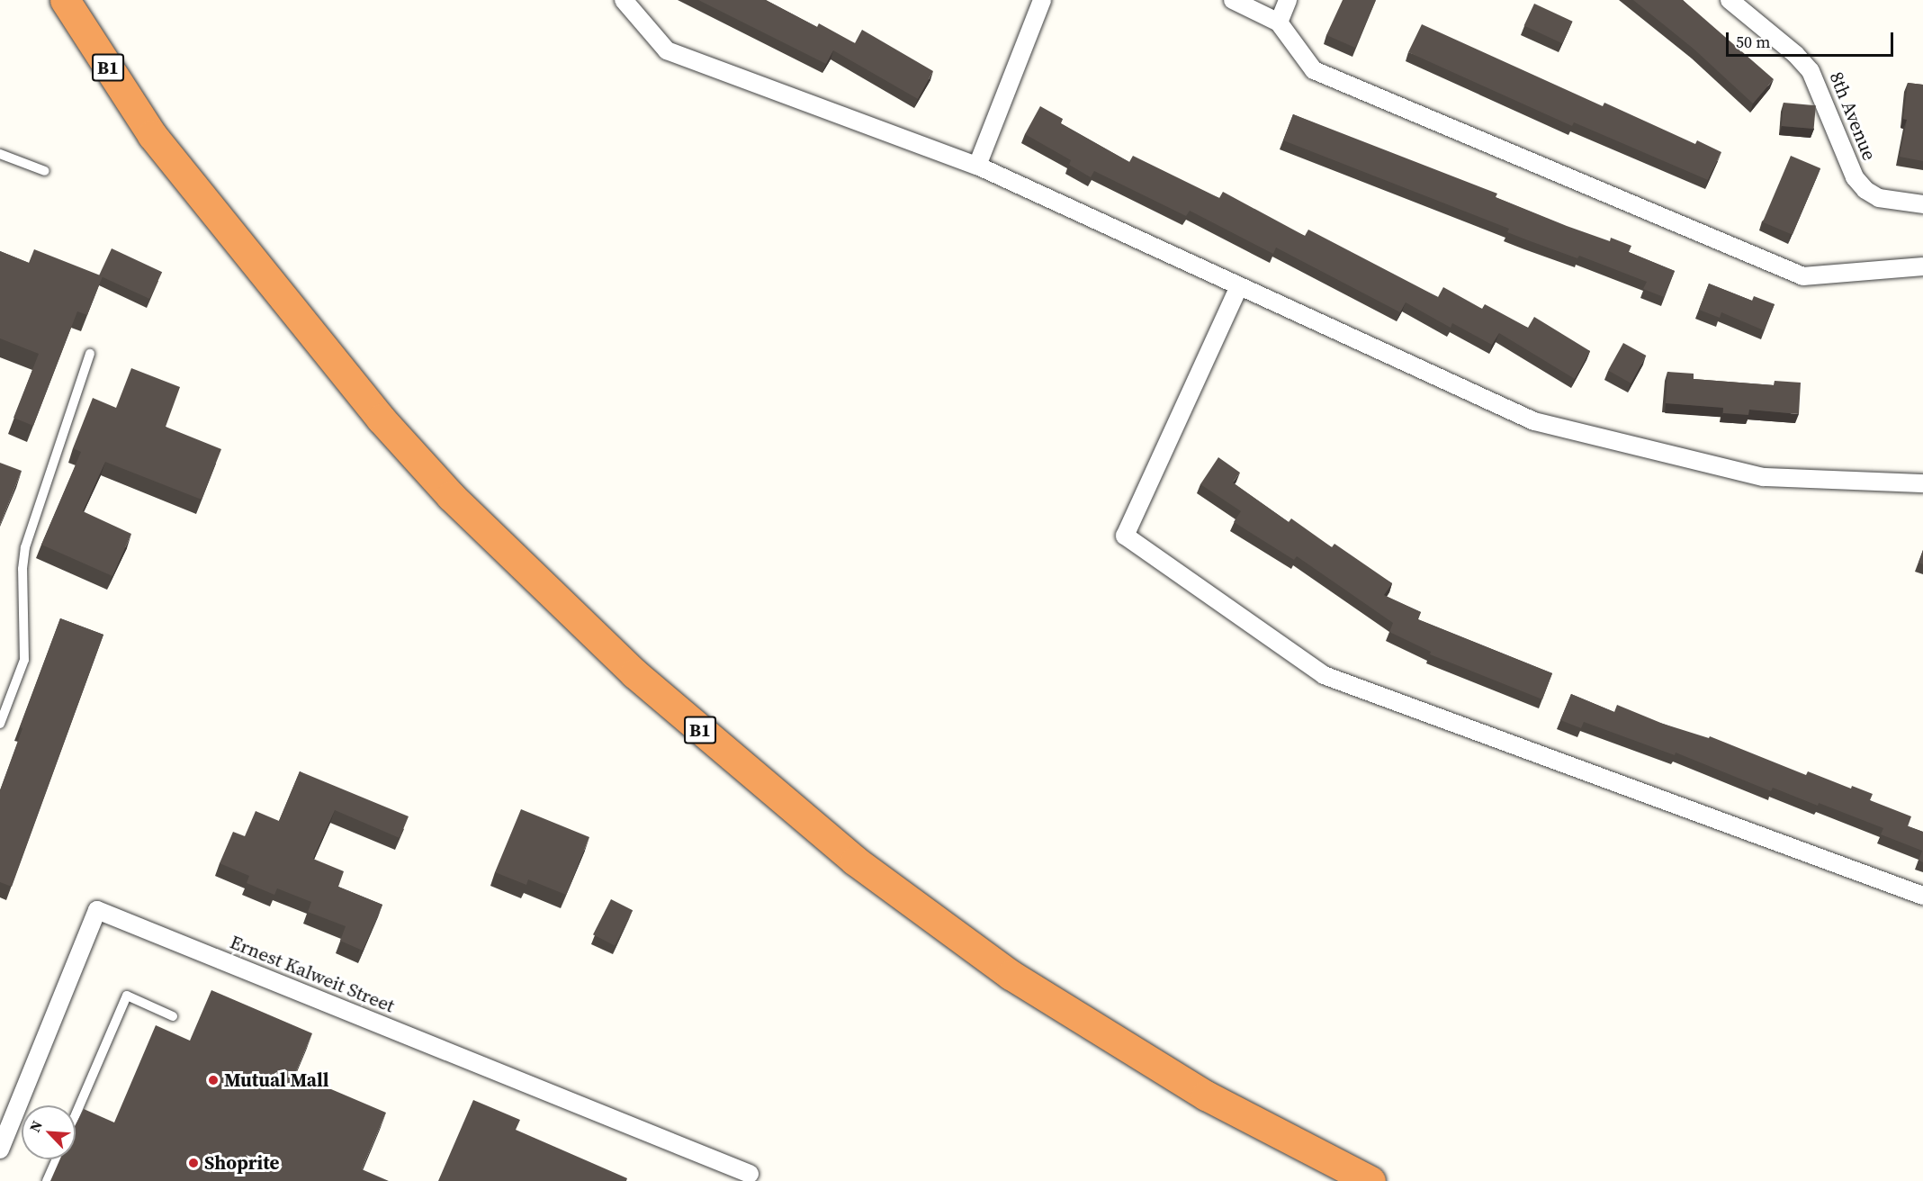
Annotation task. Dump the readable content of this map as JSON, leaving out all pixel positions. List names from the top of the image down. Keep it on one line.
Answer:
{"streets":{"highway":["B1"],"street":["8th Avenue","Ernest Kalweit Street"]},"places":["Mutual Mall","Shoprite"],"scale_bar":"50 m","north":"top left"}
